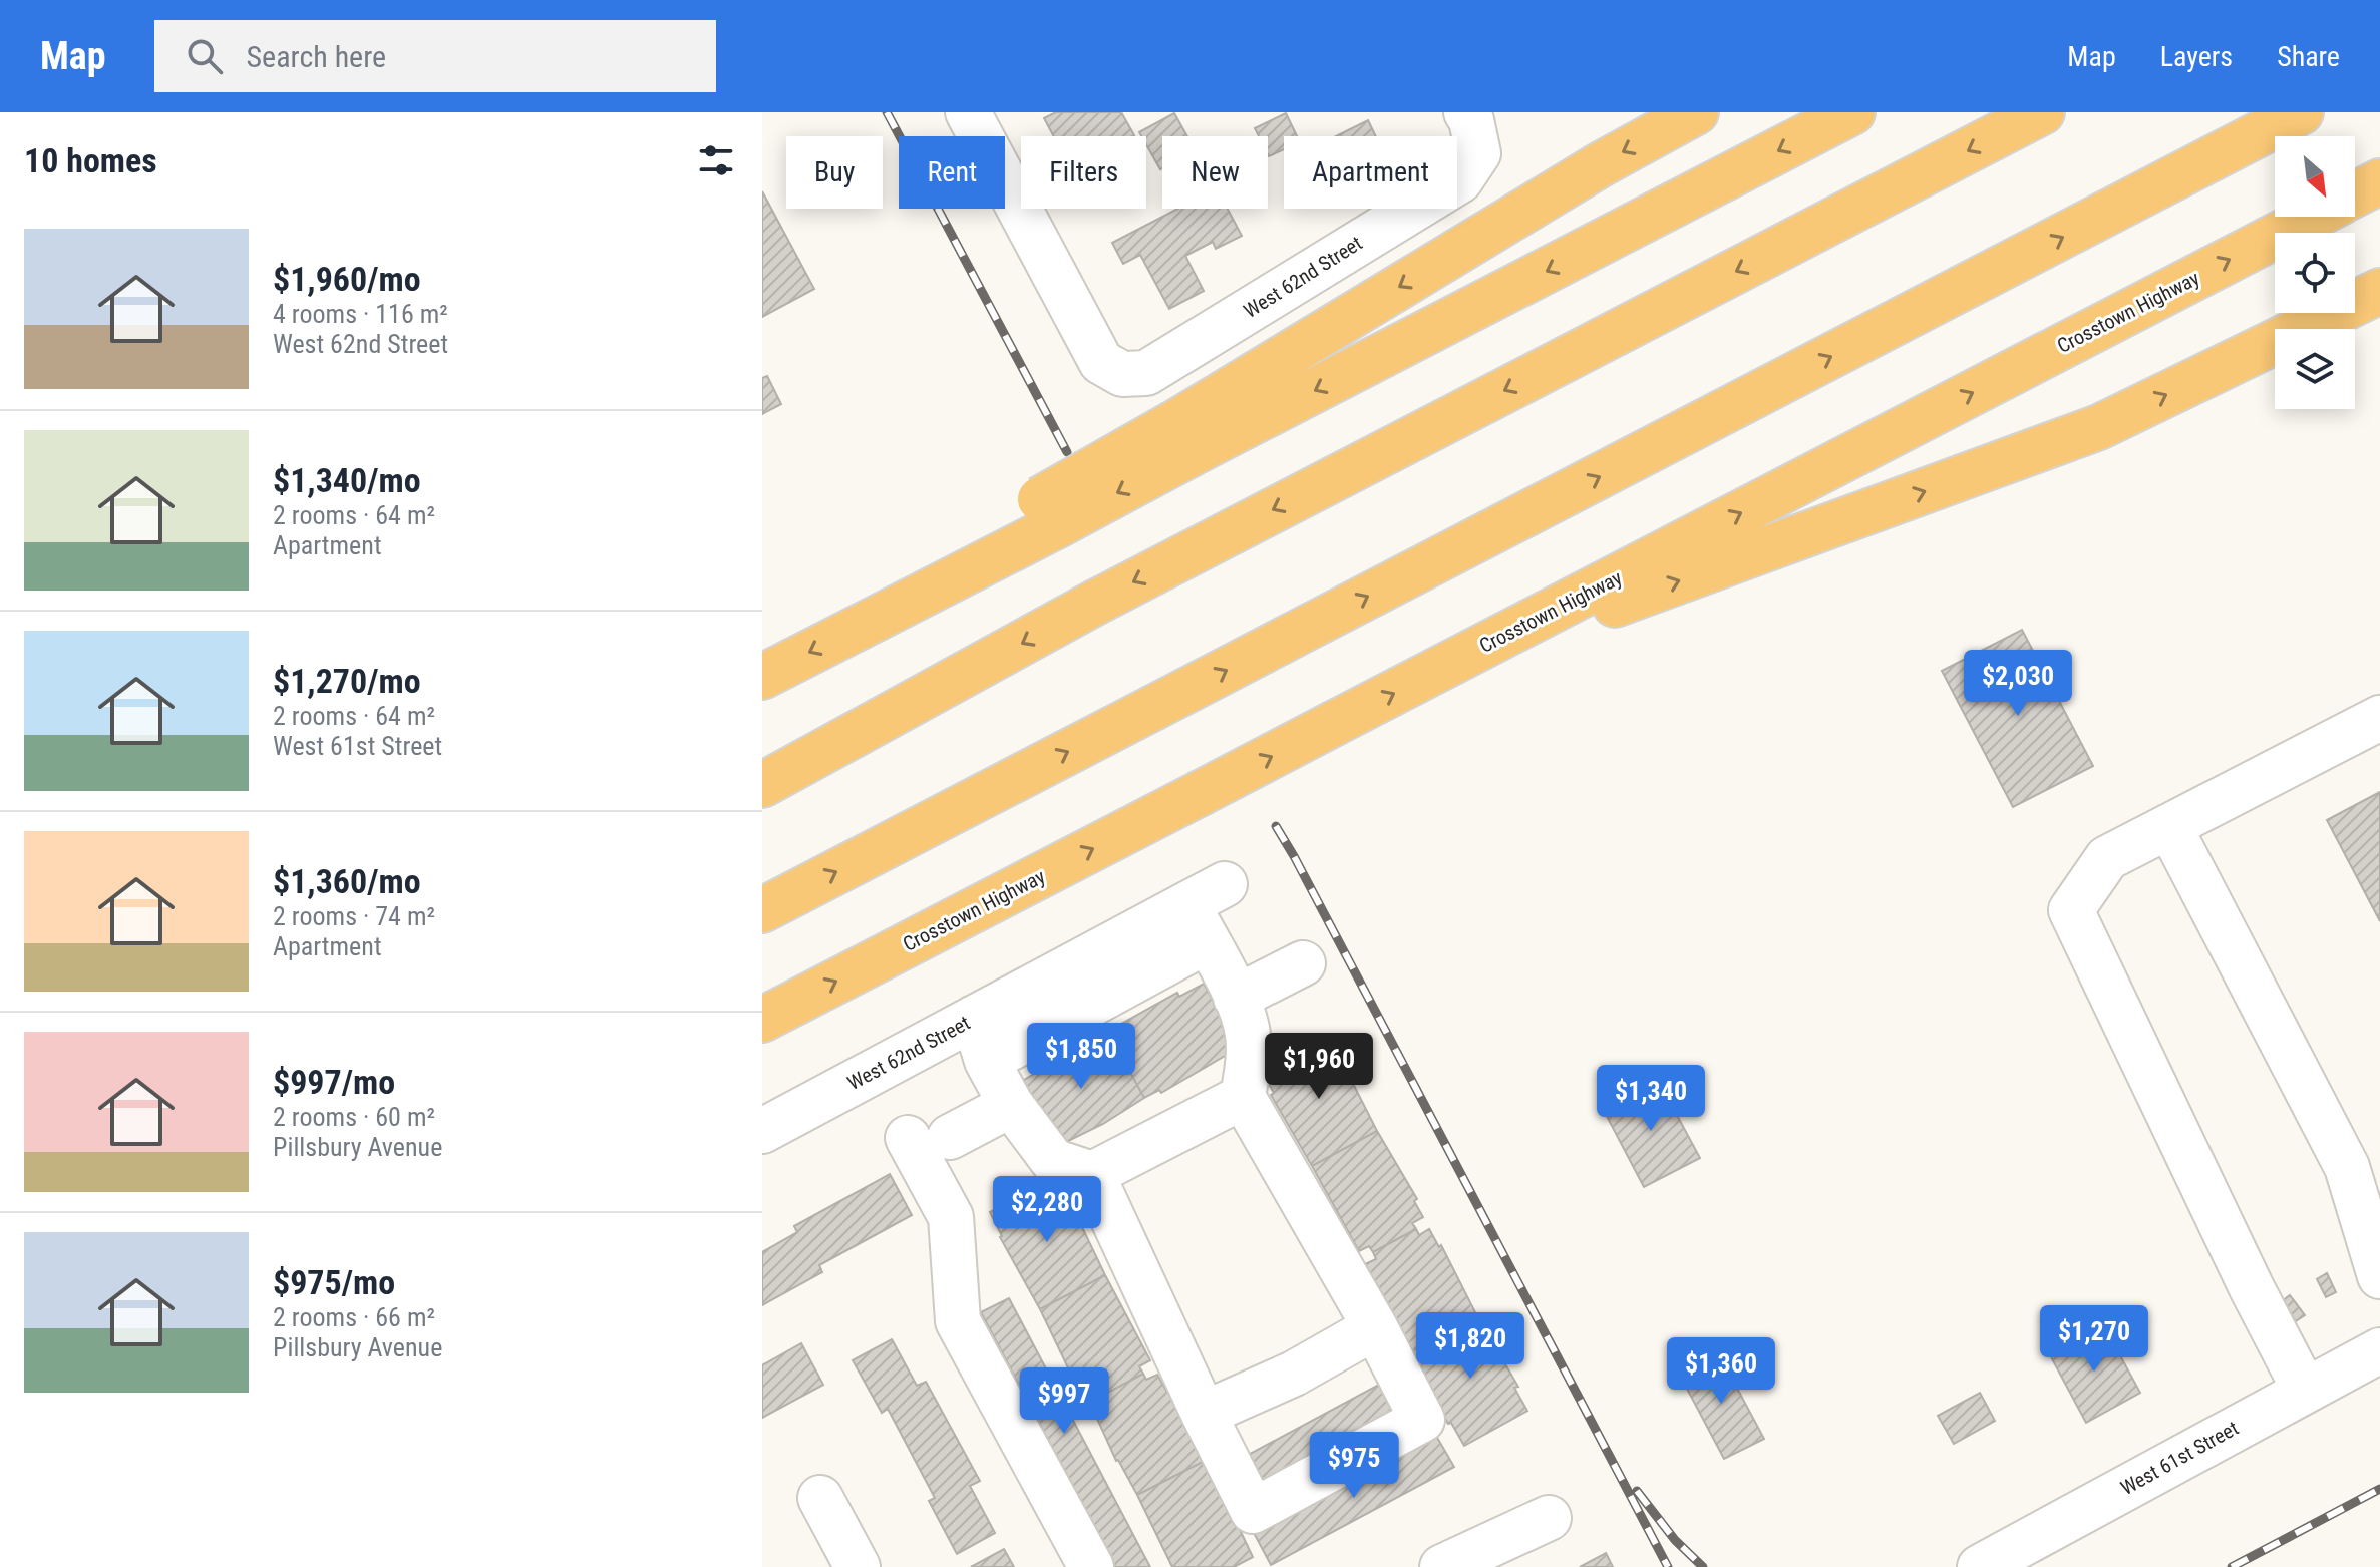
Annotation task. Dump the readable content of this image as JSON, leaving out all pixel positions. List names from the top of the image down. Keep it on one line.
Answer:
{"streets":{"highway":["Crosstown Highway"],"street":["West 62nd Street","West 61st Street"]},"north":"bottom right","page":{"header":"Map","search":"Search here","nav":["Map","Layers","Share"],"heading":"10 homes","chip":["Buy","Rent","Filters","New","Apartment"],"list":[{"name":"$1,960/mo","note":"4 rooms · 116 m² · West 62nd Street"},{"name":"$1,340/mo","note":"2 rooms · 64 m² · Apartment"},{"name":"$1,270/mo","note":"2 rooms · 64 m² · West 61st Street"},{"name":"$1,360/mo","note":"2 rooms · 74 m² · Apartment"},{"name":"$997/mo","note":"2 rooms · 60 m² · Pillsbury Avenue"},{"name":"$975/mo","note":"2 rooms · 66 m² · Pillsbury Avenue"}],"price":["$2,030","$1,850","$1,960","$1,340","$2,280","$1,270","$1,820","$1,360","$997","$975"]}}
